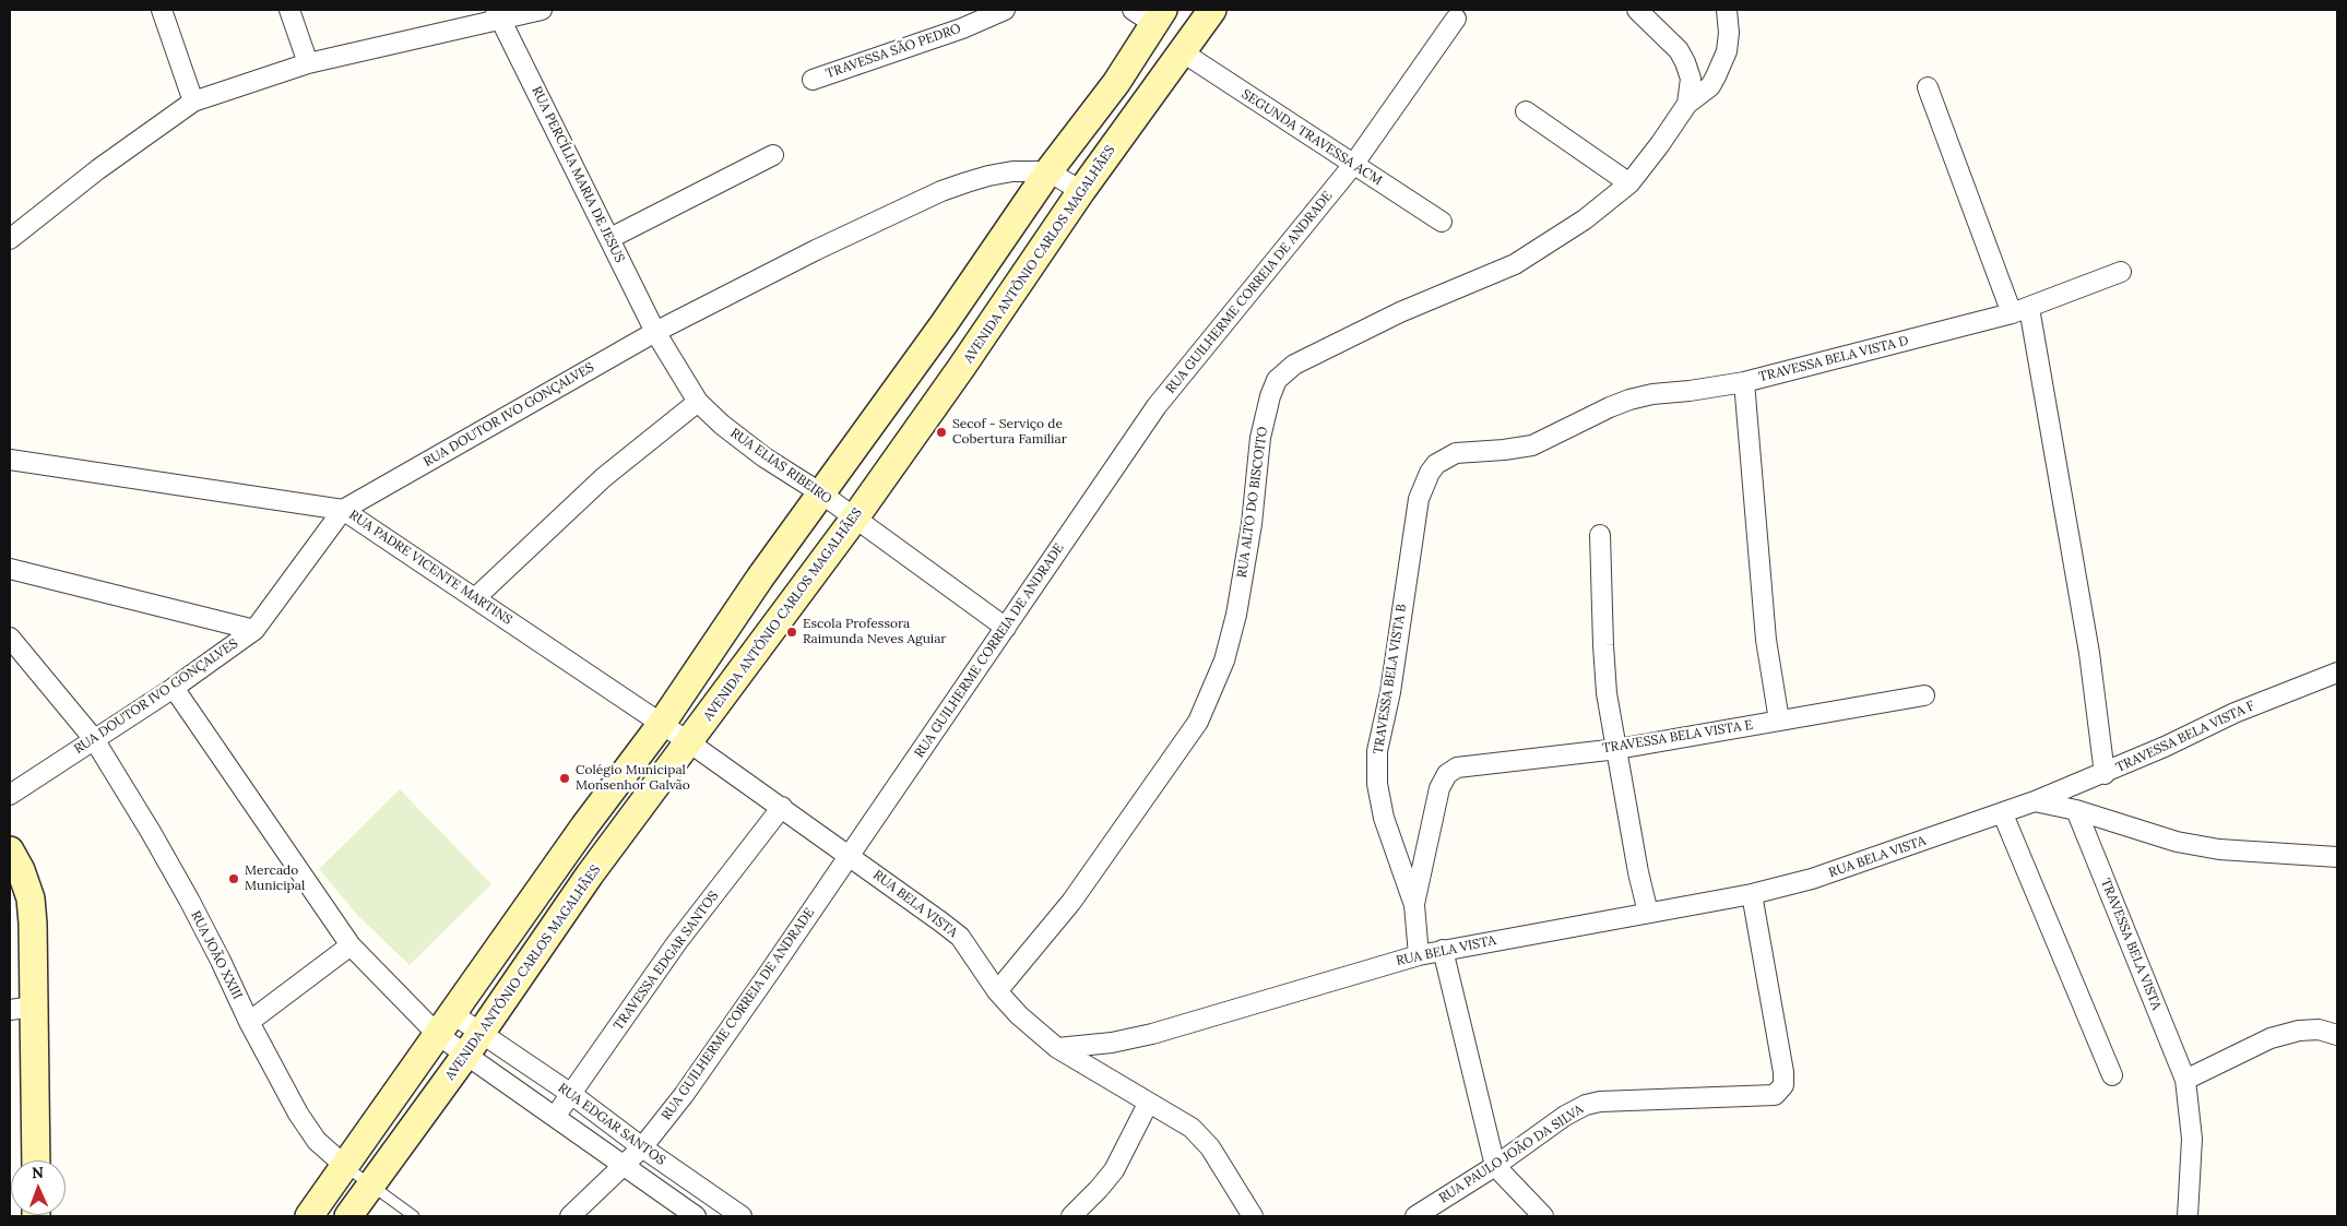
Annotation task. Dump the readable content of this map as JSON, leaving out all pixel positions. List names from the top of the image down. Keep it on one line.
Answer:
{"streets":{"main road":["AVENIDA ANTÔNIO CARLOS MAGALHÃES"],"street":["TRAVESSA SÃO PEDRO","SEGUNDA TRAVESSA ACM","RUA PERCÍLIA MARIA DE JESUS","RUA GUILHERME CORREIA DE ANDRADE","TRAVESSA BELA VISTA D","RUA DOUTOR IVO GONÇALVES","RUA ELIAS RIBEIRO","RUA ALTO DO BISCOITO","RUA PADRE VICENTE MARTINS","TRAVESSA BELA VISTA B","TRAVESSA BELA VISTA E","TRAVESSA BELA VISTA F","RUA BELA VISTA","TRAVESSA BELA VISTA","RUA JOÃO XXIII","TRAVESSA EDGAR SANTOS","RUA EDGAR SANTOS","RUA PAULO JOÃO DA SILVA"]},"crossings":[["SEGUNDA TRAVESSA ACM","AVENIDA ANTÔNIO CARLOS MAGALHÃES"],["SEGUNDA TRAVESSA ACM","RUA GUILHERME CORREIA DE ANDRADE"],["RUA PERCÍLIA MARIA DE JESUS","RUA DOUTOR IVO GONÇALVES"],["RUA PERCÍLIA MARIA DE JESUS","RUA ELIAS RIBEIRO"],["AVENIDA ANTÔNIO CARLOS MAGALHÃES","RUA ELIAS RIBEIRO"],["AVENIDA ANTÔNIO CARLOS MAGALHÃES","RUA BELA VISTA"],["AVENIDA ANTÔNIO CARLOS MAGALHÃES","RUA EDGAR SANTOS"],["RUA GUILHERME CORREIA DE ANDRADE","RUA ELIAS RIBEIRO"],["RUA GUILHERME CORREIA DE ANDRADE","RUA BELA VISTA"],["RUA GUILHERME CORREIA DE ANDRADE","RUA EDGAR SANTOS"],["TRAVESSA BELA VISTA D","TRAVESSA BELA VISTA B"],["TRAVESSA BELA VISTA D","TRAVESSA BELA VISTA E"],["RUA DOUTOR IVO GONÇALVES","RUA ELIAS RIBEIRO"],["RUA DOUTOR IVO GONÇALVES","RUA PADRE VICENTE MARTINS"],["RUA DOUTOR IVO GONÇALVES","RUA JOÃO XXIII"],["RUA ALTO DO BISCOITO","RUA BELA VISTA"],["RUA PADRE VICENTE MARTINS","RUA BELA VISTA"],["TRAVESSA BELA VISTA B","TRAVESSA BELA VISTA E"],["TRAVESSA BELA VISTA B","RUA BELA VISTA"],["TRAVESSA BELA VISTA F","RUA BELA VISTA"],["RUA BELA VISTA","TRAVESSA EDGAR SANTOS"],["RUA BELA VISTA","RUA PAULO JOÃO DA SILVA"],["TRAVESSA EDGAR SANTOS","RUA EDGAR SANTOS"]],"places":["Secof - Serviço de Cobertura Familiar","Escola Professora Raimunda Neves Aguiar","Colégio Municipal Monsenhor Galvão","Mercado Municipal"],"north":"top"}
